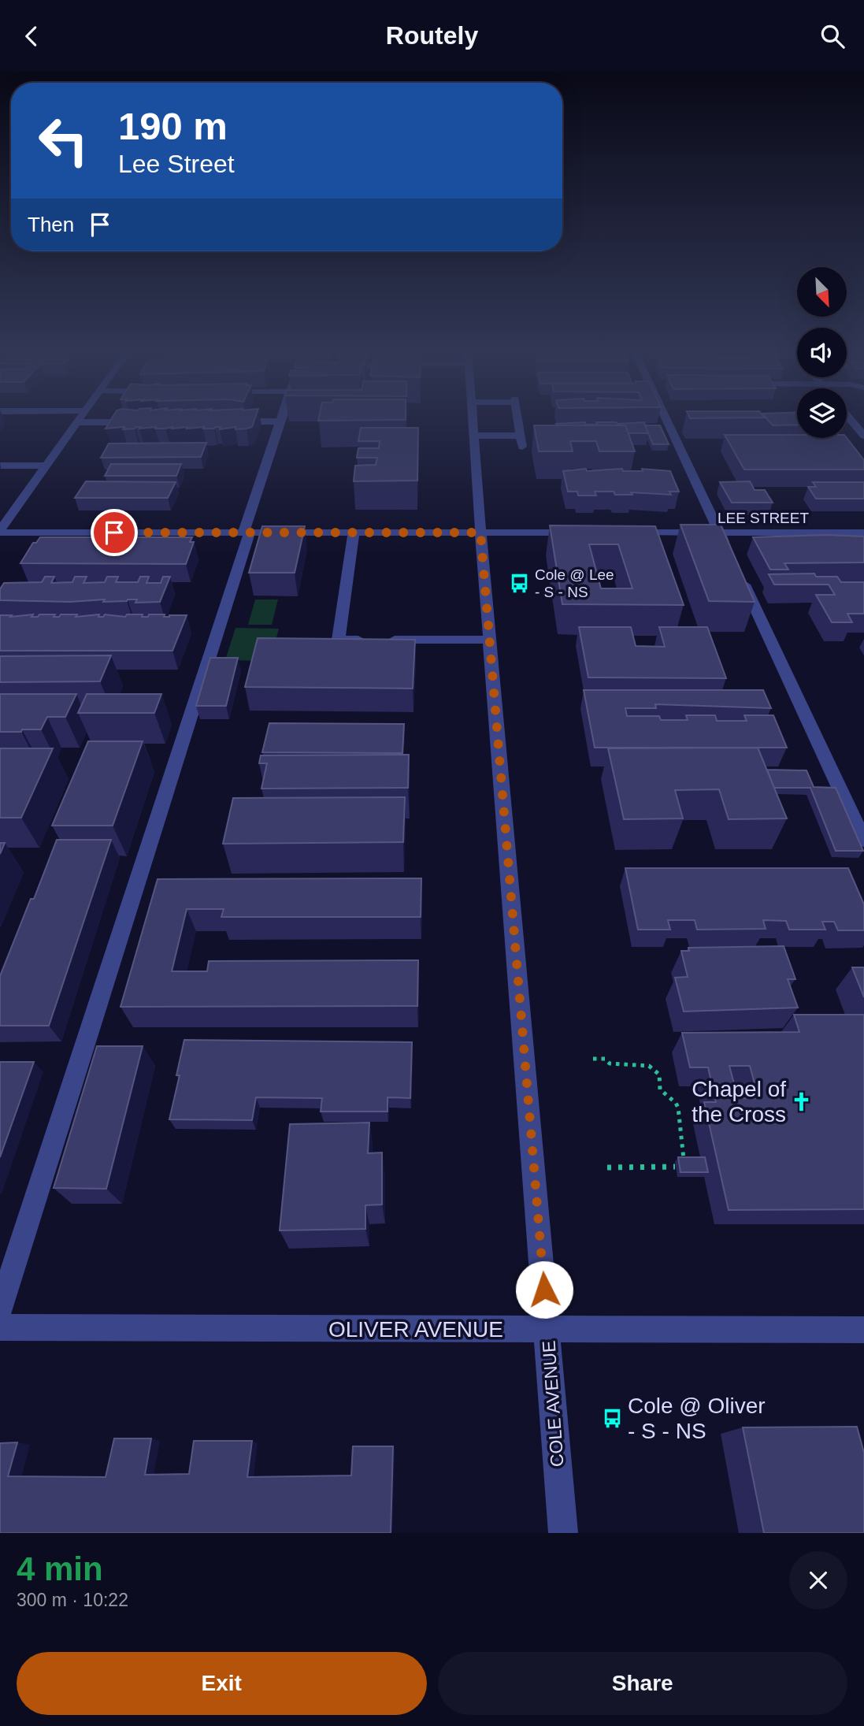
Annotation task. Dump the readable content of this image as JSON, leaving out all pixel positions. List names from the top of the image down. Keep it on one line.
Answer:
{"streets":{"street":["LEE STREET","OLIVER AVENUE","COLE AVENUE"]},"crossings":[["OLIVER AVENUE","COLE AVENUE"]],"places":{"bus stop":["Cole @ Lee - S - NS","Cole @ Oliver - S - NS"],"church":["Chapel of the Cross"]},"north":"bottom right","page":{"header":"Routely","turn":["190 m","Lee Street"],"then":"Then","heading":["4 min","300 m · 10:22"],"buttons":["Exit","Share"]}}
